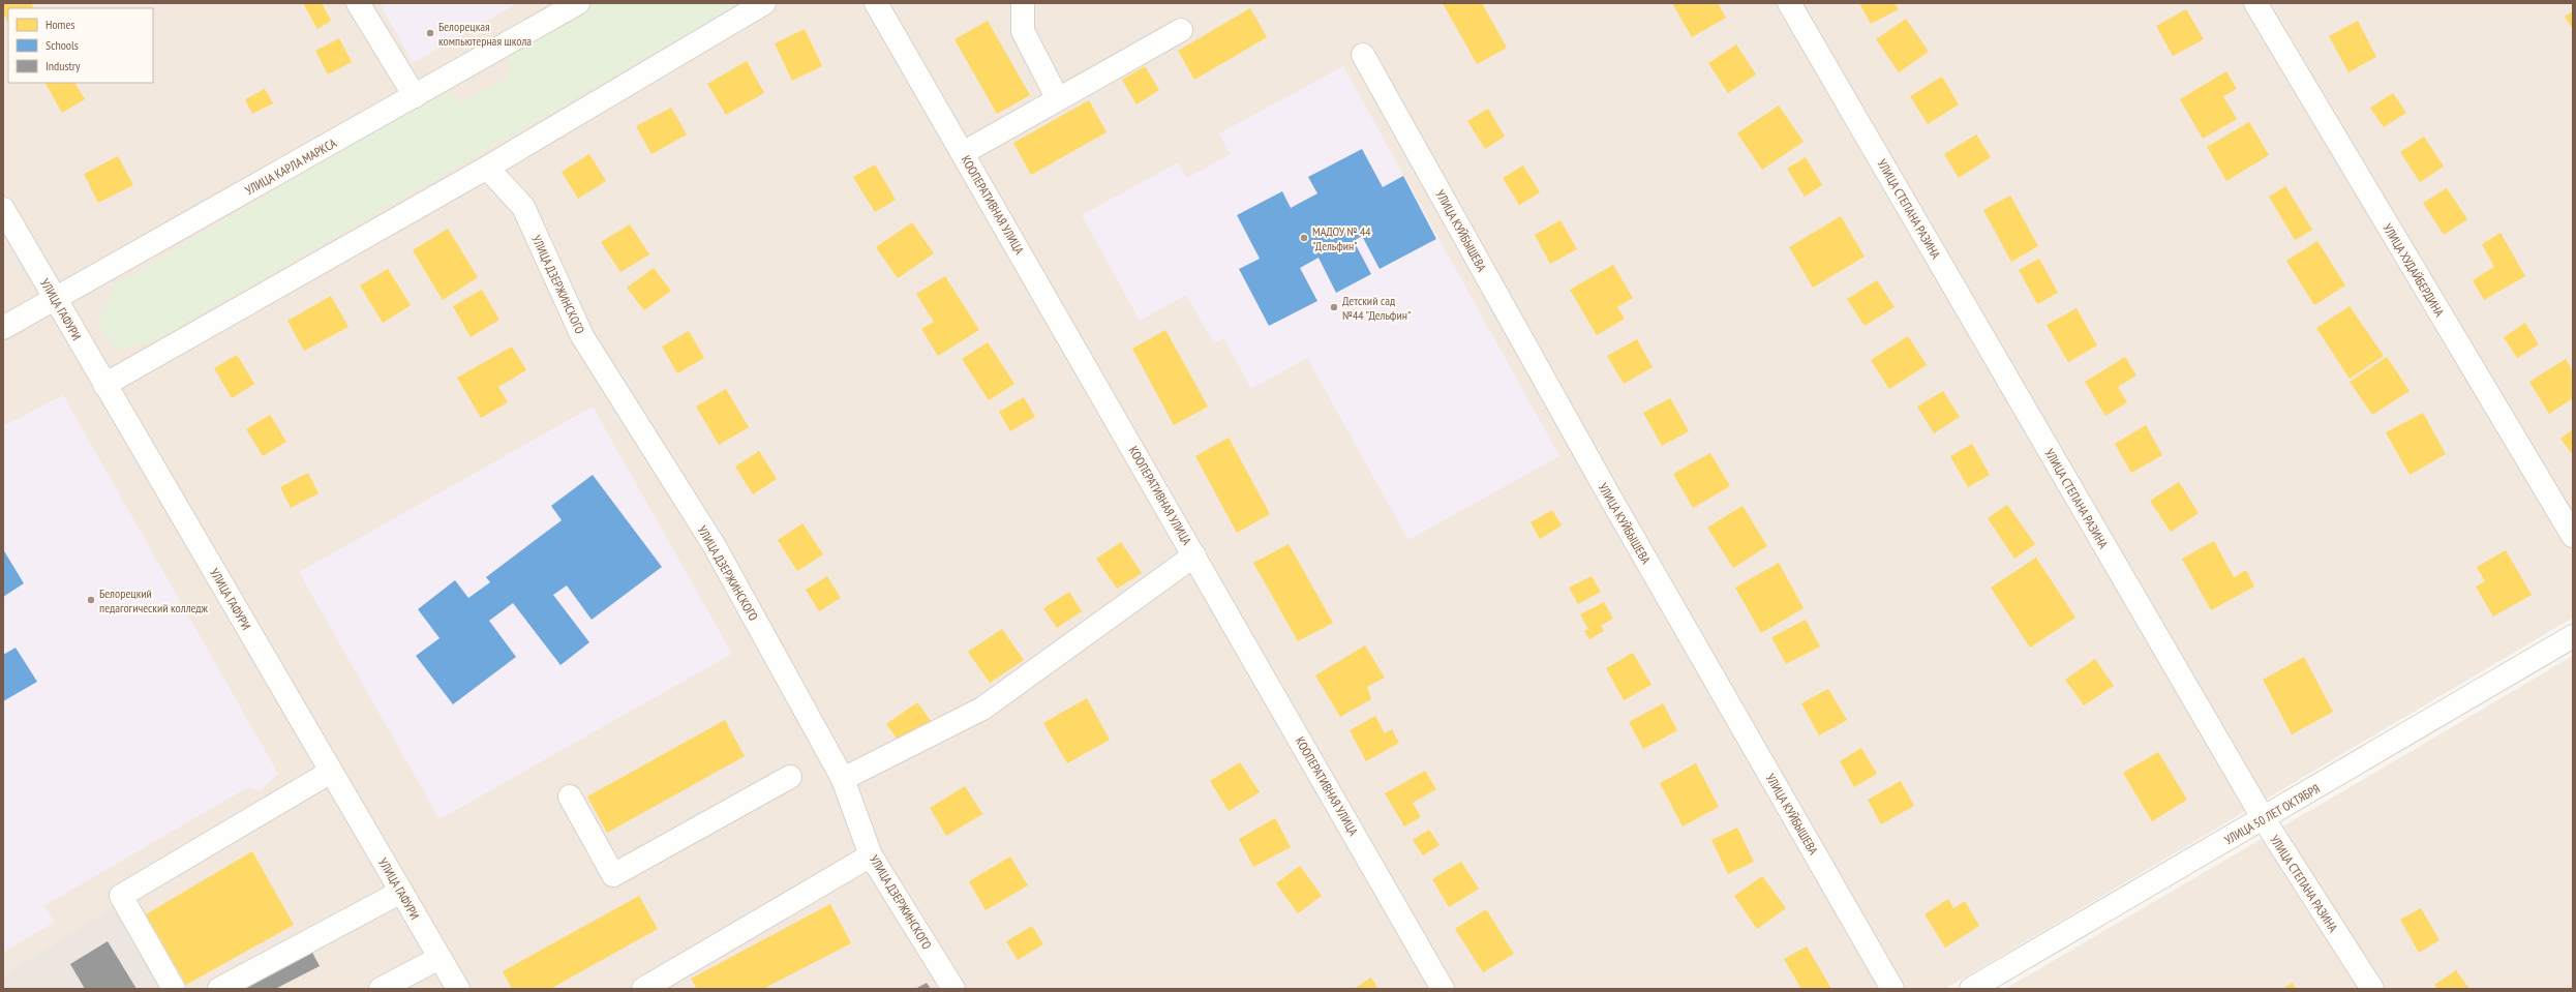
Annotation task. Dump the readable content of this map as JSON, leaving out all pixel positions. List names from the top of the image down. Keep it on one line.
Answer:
{"streets":{"street":["УЛИЦА КАРЛА МАРКСА","КООПЕРАТИВНАЯ УЛИЦА","УЛИЦА СТЕПАНА РАЗИНА","УЛИЦА КУЙБЫШЕВА","УЛИЦА ХУДАЙБЕРДИНА","УЛИЦА ДЗЕРЖИНСКОГО","УЛИЦА ГАФУРИ","УЛИЦА 50 ЛЕТ ОКТЯБРЯ"]},"crossings":[["УЛИЦА КАРЛА МАРКСА","УЛИЦА ГАФУРИ"],["УЛИЦА СТЕПАНА РАЗИНА","УЛИЦА 50 ЛЕТ ОКТЯБРЯ"]],"places":["Белорецкая компьютерная школа","МАДОУ № 44 \"Дельфин\"","Детский сад №44 \"Дельфин\"","Белорецкий педагогический колледж"],"legend":["Homes","Schools","Industry"]}
